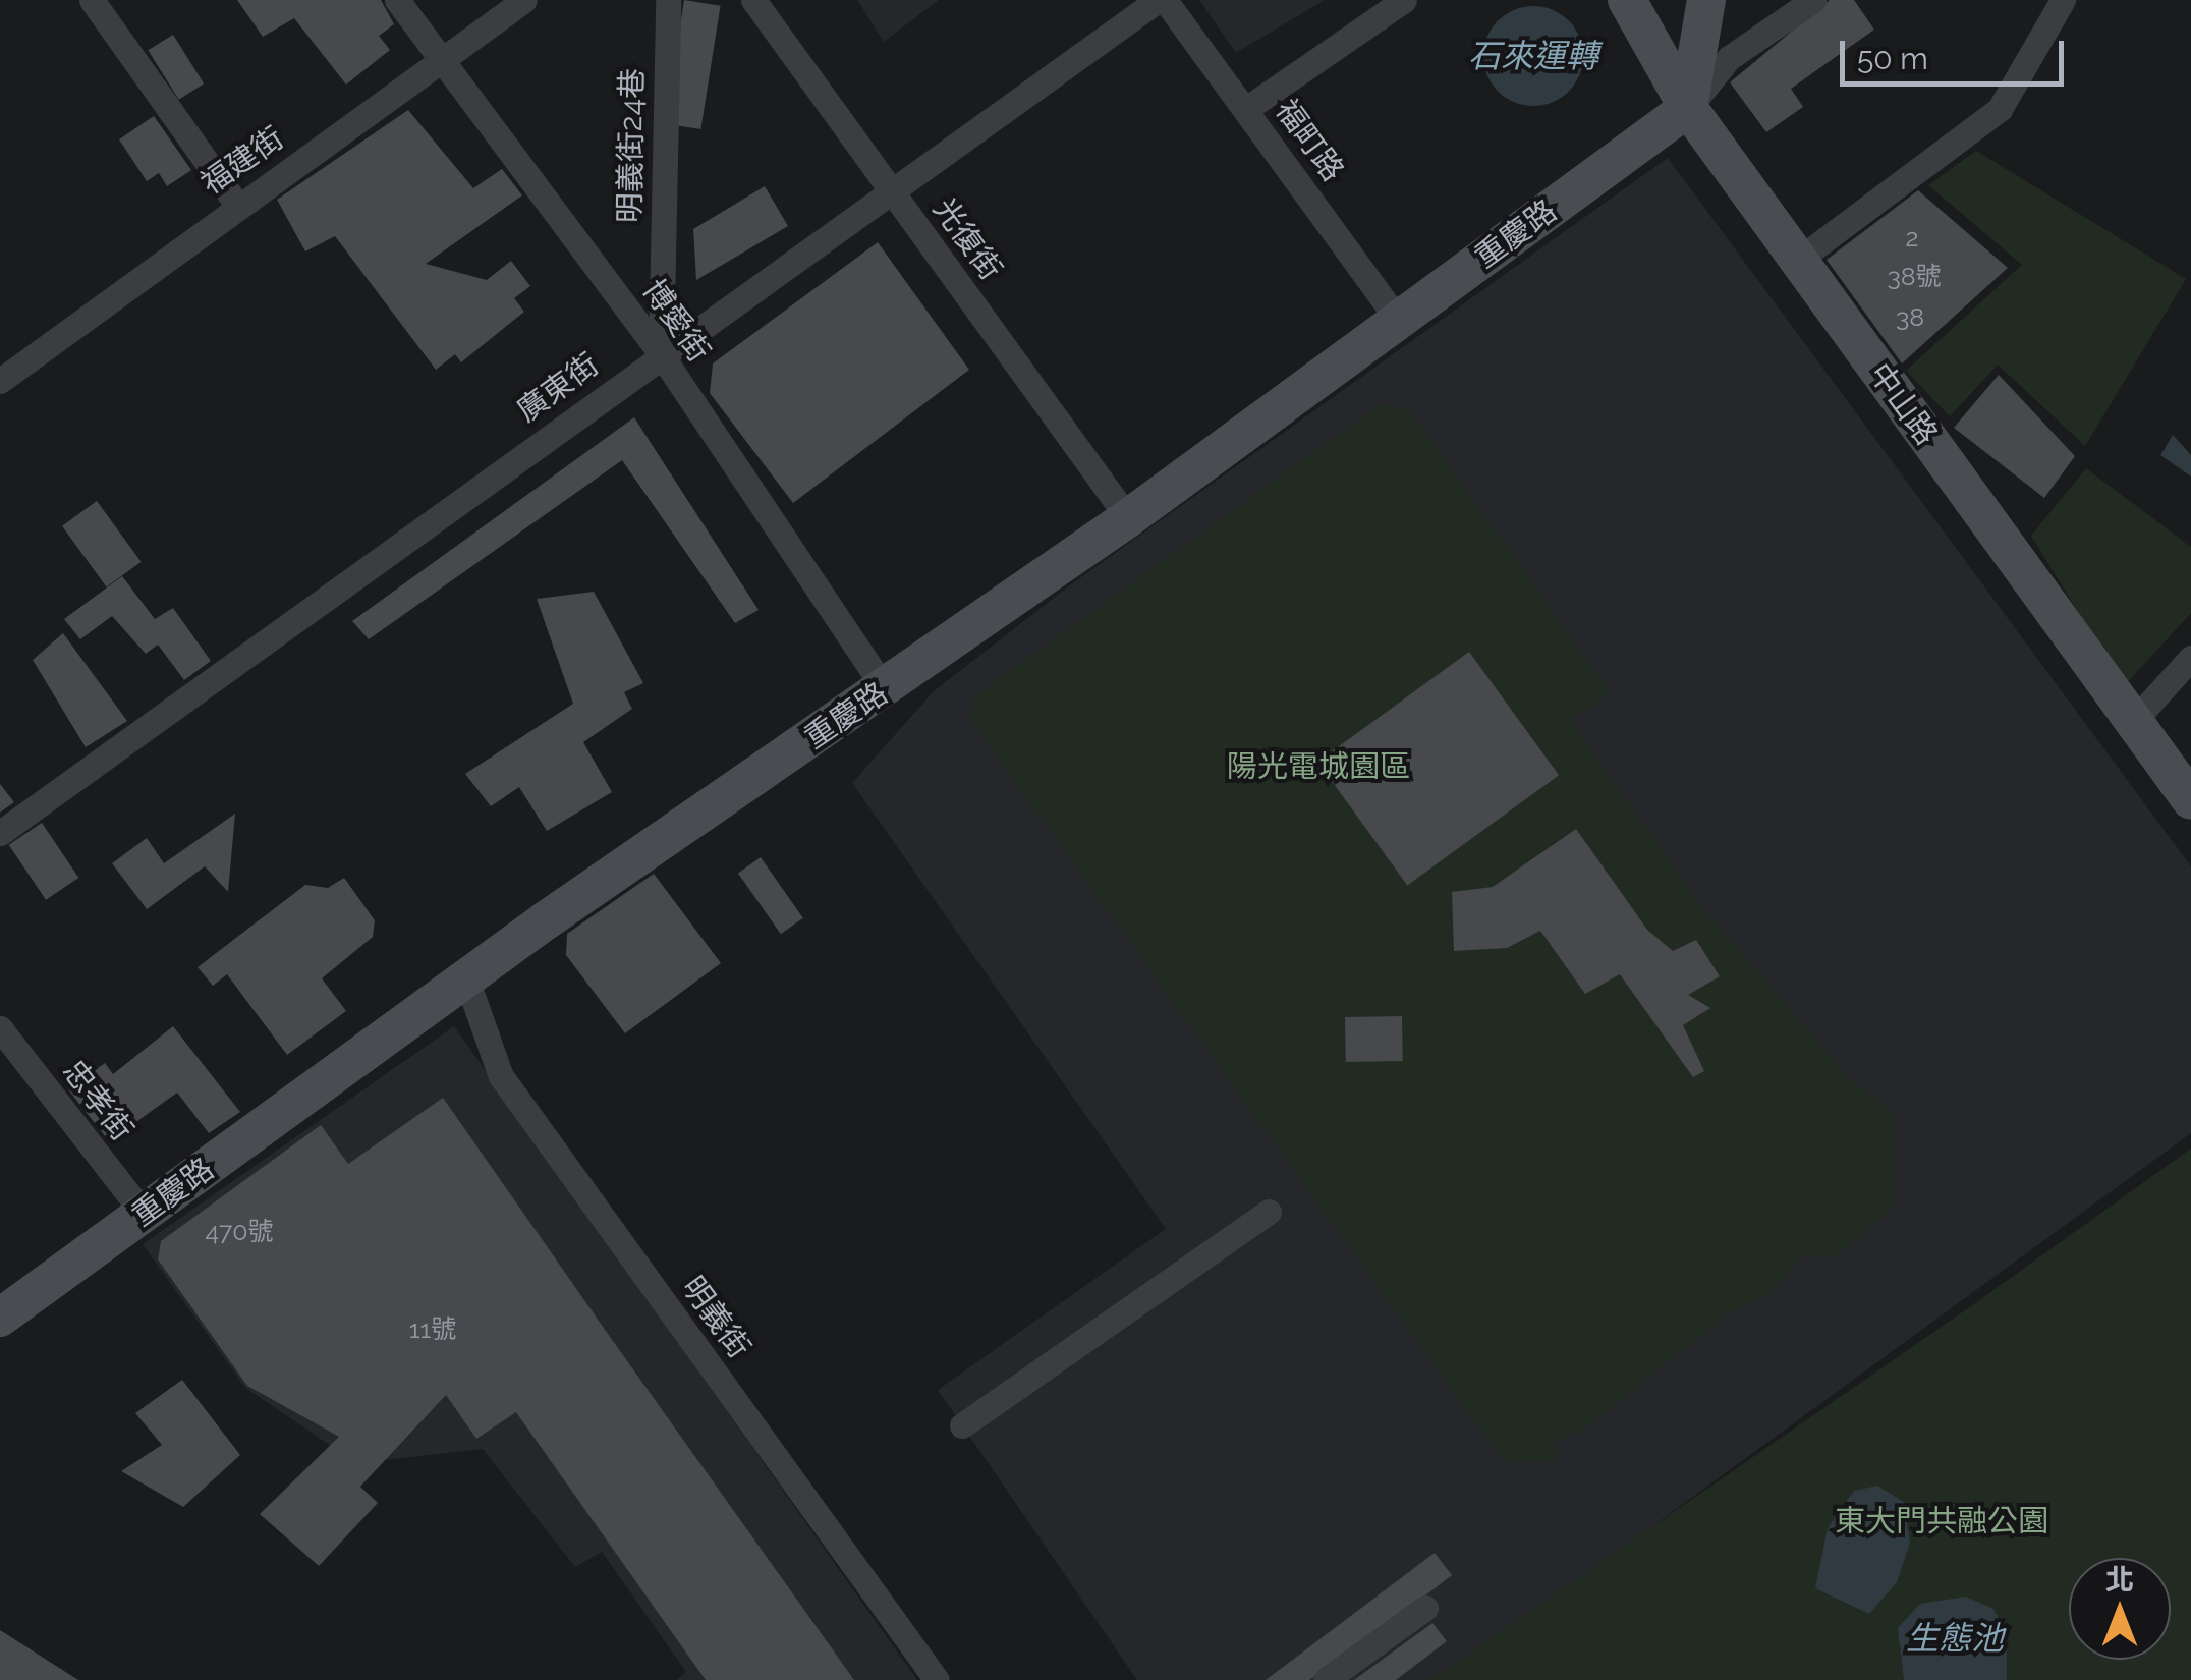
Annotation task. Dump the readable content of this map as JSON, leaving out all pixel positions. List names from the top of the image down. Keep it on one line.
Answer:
{"streets":{"street":["福町路","明義街24巷","福建街","重慶路","光復街","博愛街","廣東街","中山路","忠孝街","明義街"]},"crossings":[["福町路","重慶路"],["福町路","廣東街"],["明義街24巷","博愛街"],["明義街24巷","廣東街"],["福建街","博愛街"],["重慶路","光復街"],["重慶路","博愛街"],["重慶路","中山路"],["重慶路","忠孝街"],["重慶路","明義街"],["光復街","廣東街"],["博愛街","廣東街"]],"water":["石來運轉","生態池"],"parks":["陽光電城園區","東大門共融公園"],"house_numbers":["2","38號","38","470號","11號"],"scale_bar":"50 m","north":"top"}
